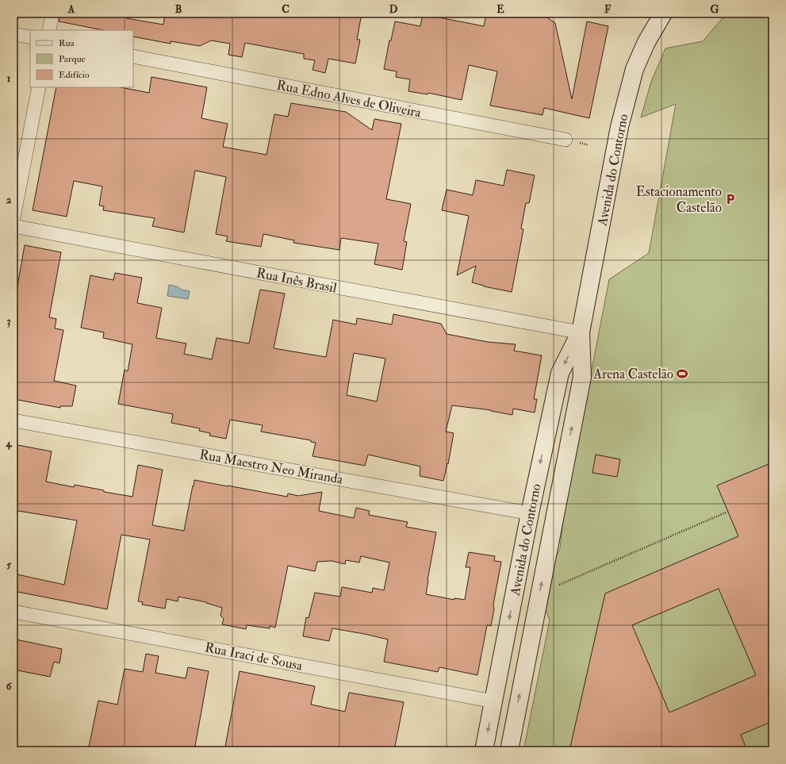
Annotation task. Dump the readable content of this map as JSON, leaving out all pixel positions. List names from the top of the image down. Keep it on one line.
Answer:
{"streets":{"street":["Rua Edno Alves de Oliveira","Avenida do Contorno","Rua Inês Brasil","Rua Maestro Neo Miranda","Rua Iraci de Sousa"]},"crossings":[["Avenida do Contorno","Rua Inês Brasil"],["Avenida do Contorno","Rua Maestro Neo Miranda"],["Avenida do Contorno","Rua Iraci de Sousa"]],"places":{"parking":["Estacionamento Castelão"],"sports":["Arena Castelão"]},"legend":["Rua","Parque","Edifício"],"grid":{"columns":["A","B","C","D","E","F","G"],"rows":["1","2","3","4","5","6"]}}
